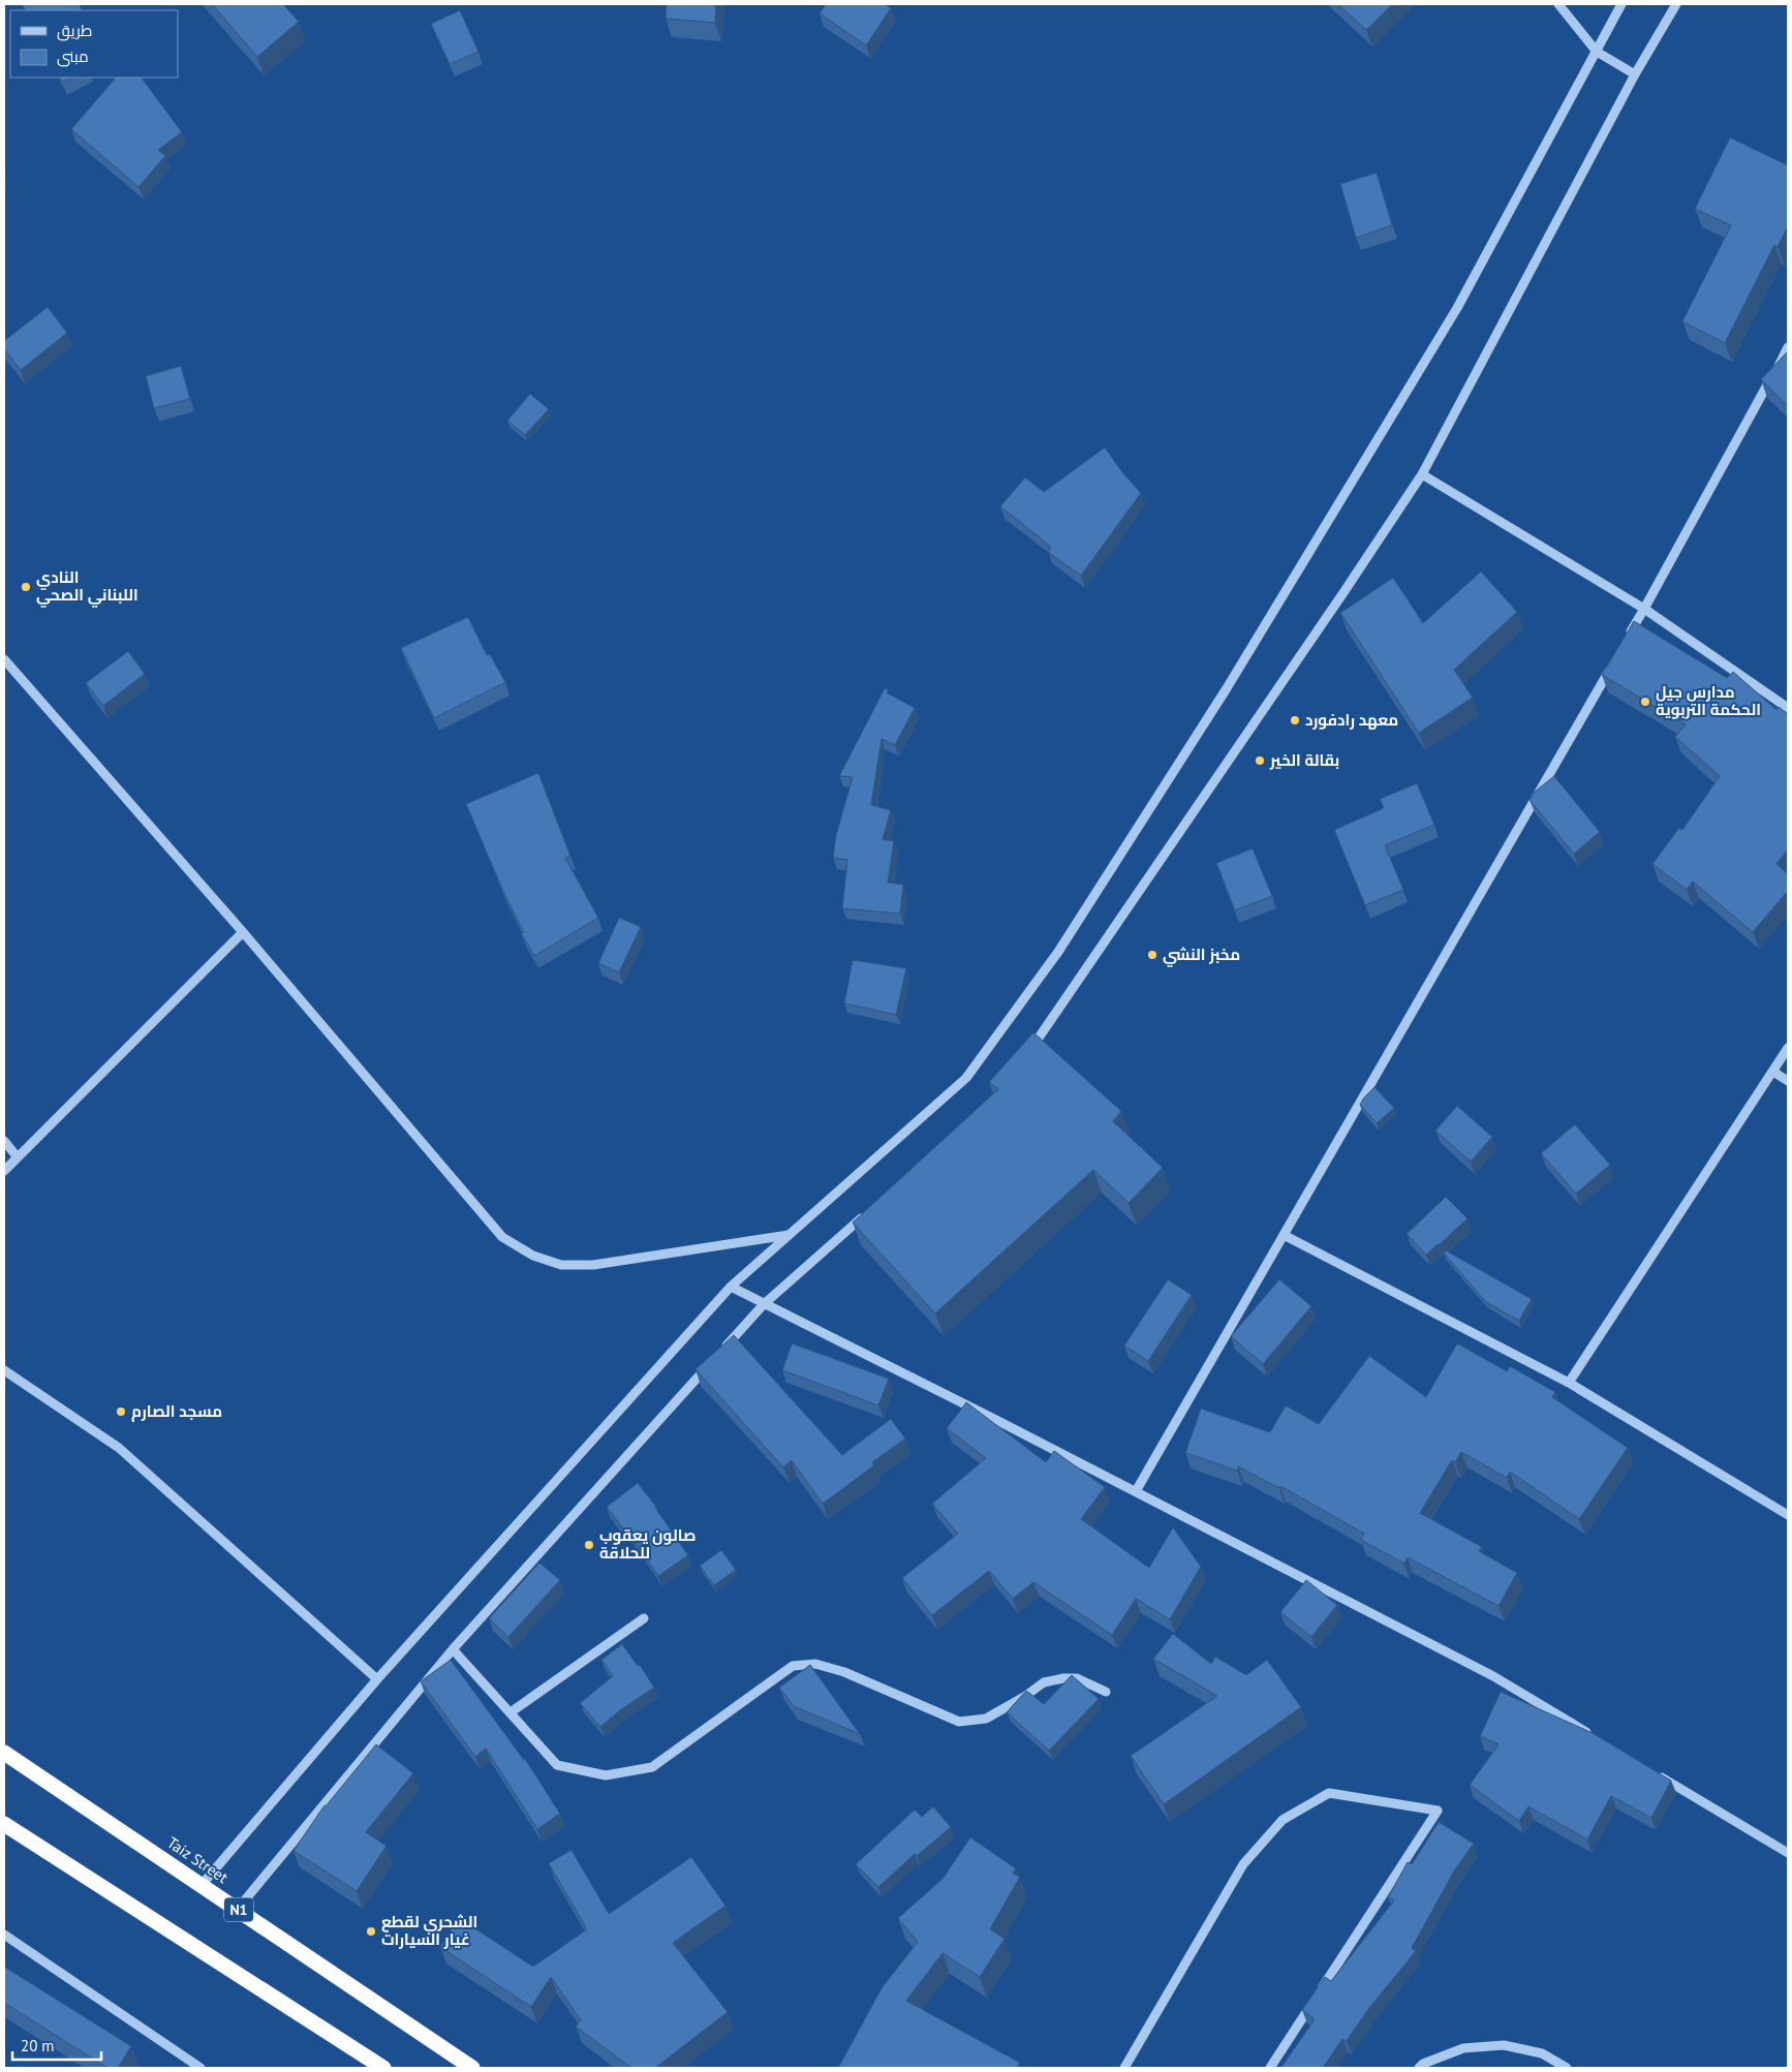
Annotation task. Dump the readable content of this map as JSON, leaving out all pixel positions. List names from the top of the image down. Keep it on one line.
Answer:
{"streets":{"highway":["Taiz Street","N1"]},"places":["النادي اللبناني الصحي","مدارس جيل الحكمة التربوية","معهد رادفورد","بقالة الخير","مخبز النشي","مسجد الصارم","صالون يعقوب للحلاقة","الشحري لقطع غيار السيارات"],"legend":["طريق","مبنى"],"scale_bar":"20 m"}
